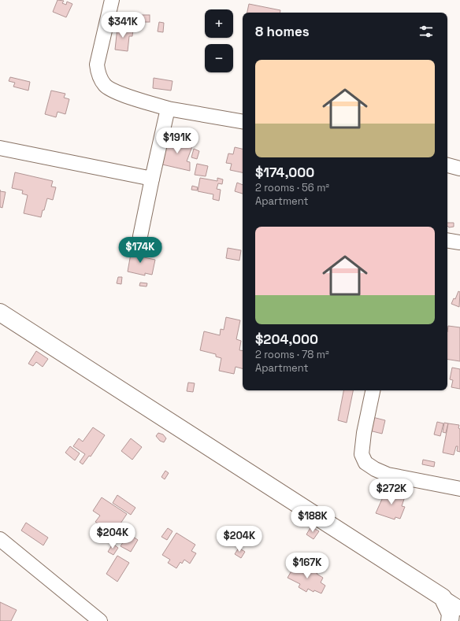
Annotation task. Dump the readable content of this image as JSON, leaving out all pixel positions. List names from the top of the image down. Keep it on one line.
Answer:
{"page":{"map_buttons":["+","−"],"price":["$341K","$191K","$174K","$272K","$188K","$204K","$204K","$167K"],"heading":"8 homes","list":[{"name":"$174,000","note":"2 rooms · 56 m² · Apartment"},{"name":"$204,000","note":"2 rooms · 78 m² · Apartment"}]}}
